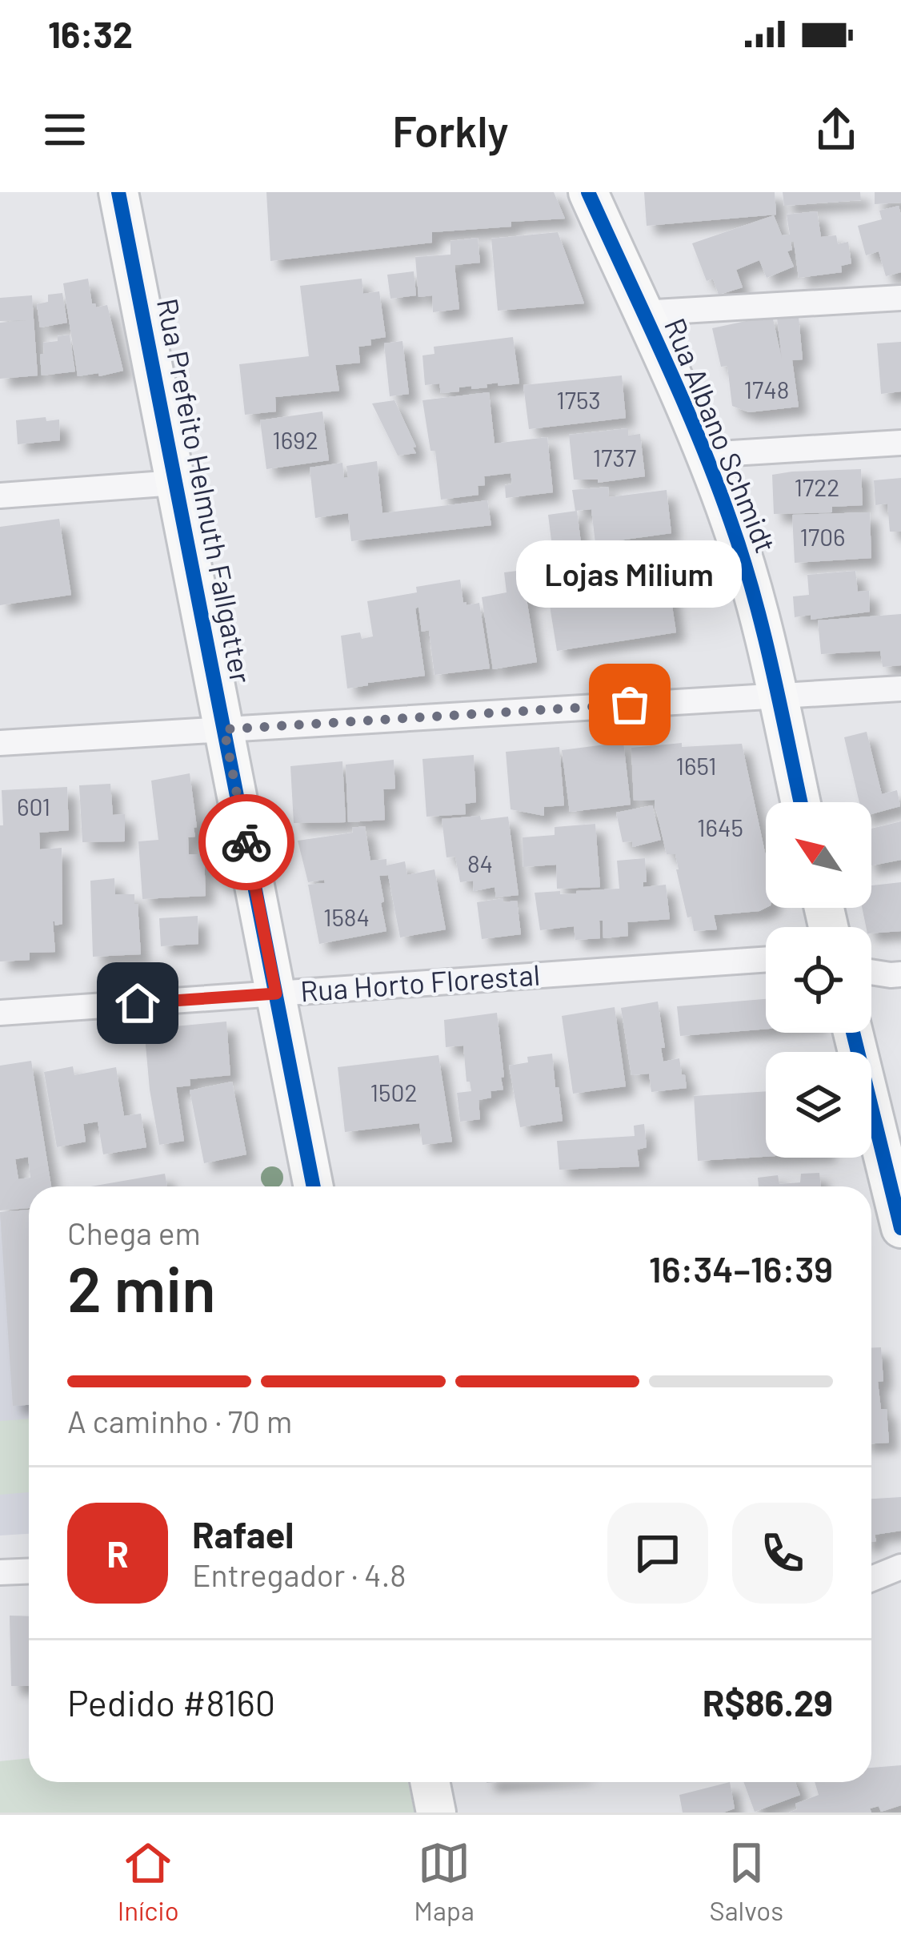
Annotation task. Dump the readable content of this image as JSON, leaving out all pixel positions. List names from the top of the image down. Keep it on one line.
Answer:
{"streets":{"main road":["Rua Albano Schmidt","Rua Prefeito Helmuth Fallgatter"],"street":["Rua Horto Florestal"]},"crossings":[["Rua Prefeito Helmuth Fallgatter","Rua Horto Florestal"]],"places":["Lojas Milium"],"house_numbers":["1748","1753","1692","1737","1722","1706","1651","601","1645","84","1584","1502"],"north":"top left","page":{"status":"16:32","header":"Forkly","bubble":"Lojas Milium","heading":["2 min","Chega em","16:34–16:39"],"panel":["Rafael","Entregador · 4.8","Pedido #8160","R$86.29"],"bar":"A caminho · 70 m","round":"R","tabs":["Início","Mapa","Salvos"]}}
